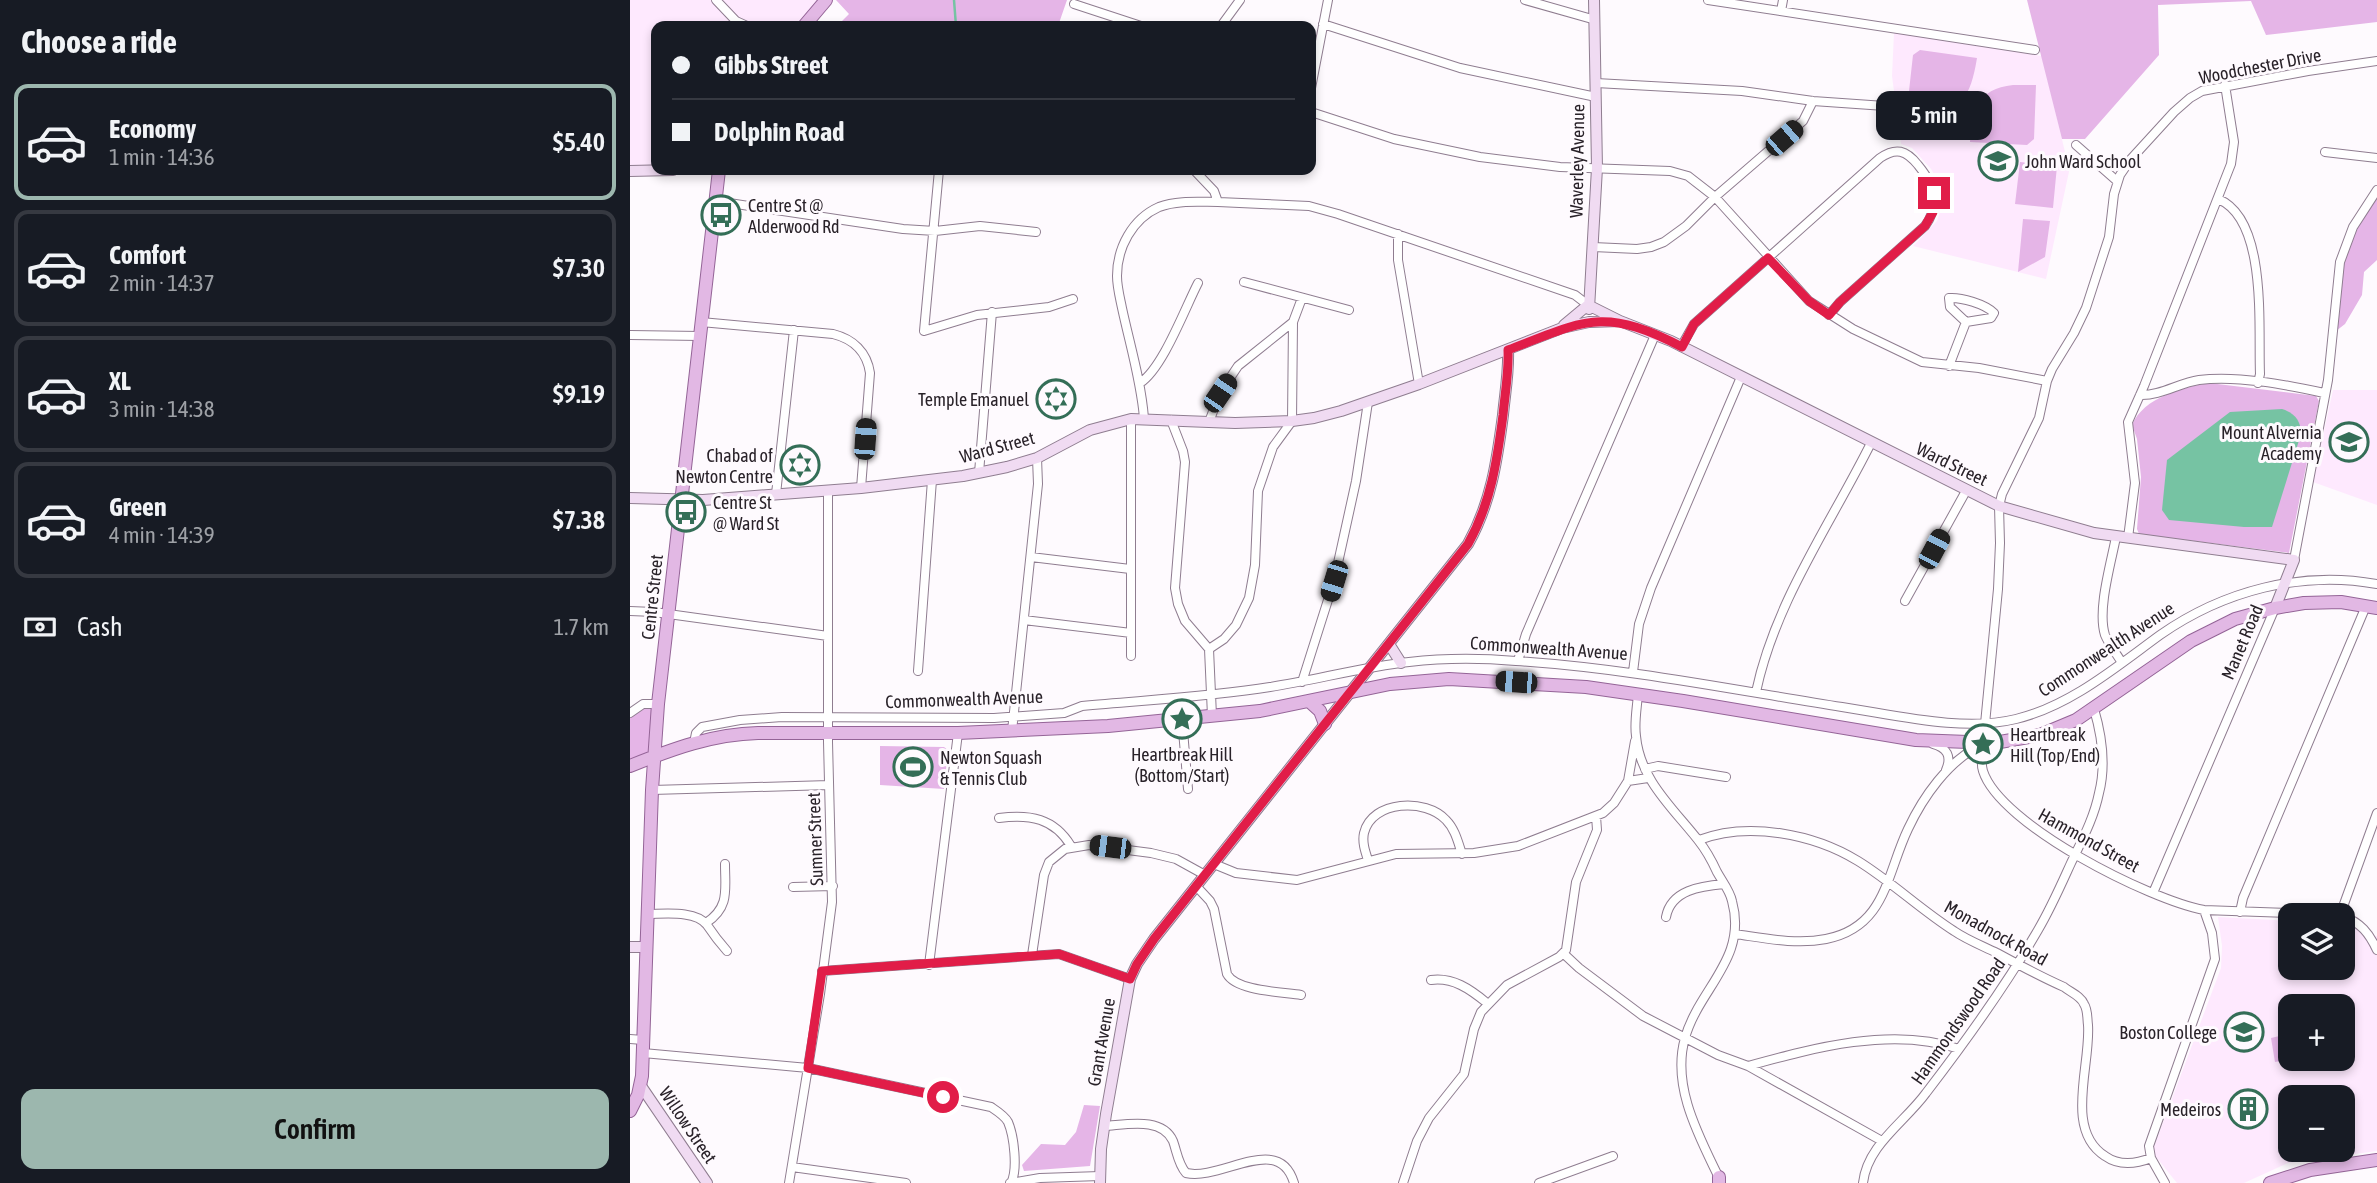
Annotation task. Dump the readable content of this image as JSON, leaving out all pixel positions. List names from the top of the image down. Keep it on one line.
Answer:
{"streets":{"main road":["Centre Street","Commonwealth Avenue"],"street":["Woodchester Drive","Waverley Avenue","Ward Street","Manet Road","Sumner Street","Hammond Street","Monadnock Road","Hammondswood Road","Grant Avenue","Willow Street"]},"crossings":[["Woodchester Drive","Ward Street"],["Woodchester Drive","Hammond Street"],["Waverley Avenue","Ward Street"],["Ward Street","Centre Street"],["Ward Street","Manet Road"],["Ward Street","Sumner Street"],["Ward Street","Hammond Street"],["Ward Street","Grant Avenue"],["Centre Street","Commonwealth Avenue"],["Centre Street","Willow Street"],["Manet Road","Commonwealth Avenue"],["Manet Road","Hammond Street"],["Commonwealth Avenue","Sumner Street"],["Commonwealth Avenue","Hammond Street"],["Commonwealth Avenue","Hammondswood Road"],["Commonwealth Avenue","Grant Avenue"],["Hammond Street","Hammondswood Road"],["Monadnock Road","Hammondswood Road"]],"places":{"school or university":["John Ward School","Mount Alvernia Academy","Boston College"],"bus stop":["Centre St @ Alderwood Rd","Centre St @ Ward St"],"synagogue":["Temple Emanuel","Chabad of Newton Centre"],"place":["Heartbreak Hill (Bottom/Start)","Heartbreak Hill (Top/End)"],"sports":["Newton Squash & Tennis Club"],"building":["Medeiros"]},"page":{"heading":"Choose a ride","banner":["Gibbs Street","Dolphin Road"],"list":[{"name":"Economy","note":"1 min · 14:36","value":"$5.40"},{"name":"Comfort","note":"2 min · 14:37","value":"$7.30"},{"name":"XL","note":"3 min · 14:38","value":"$9.19"},{"name":"Green","note":"4 min · 14:39","value":"$7.38"}],"bubble":"5 min","pay":["Cash","1.7 km"],"map_buttons":["+","−"],"buttons":"Confirm"}}
